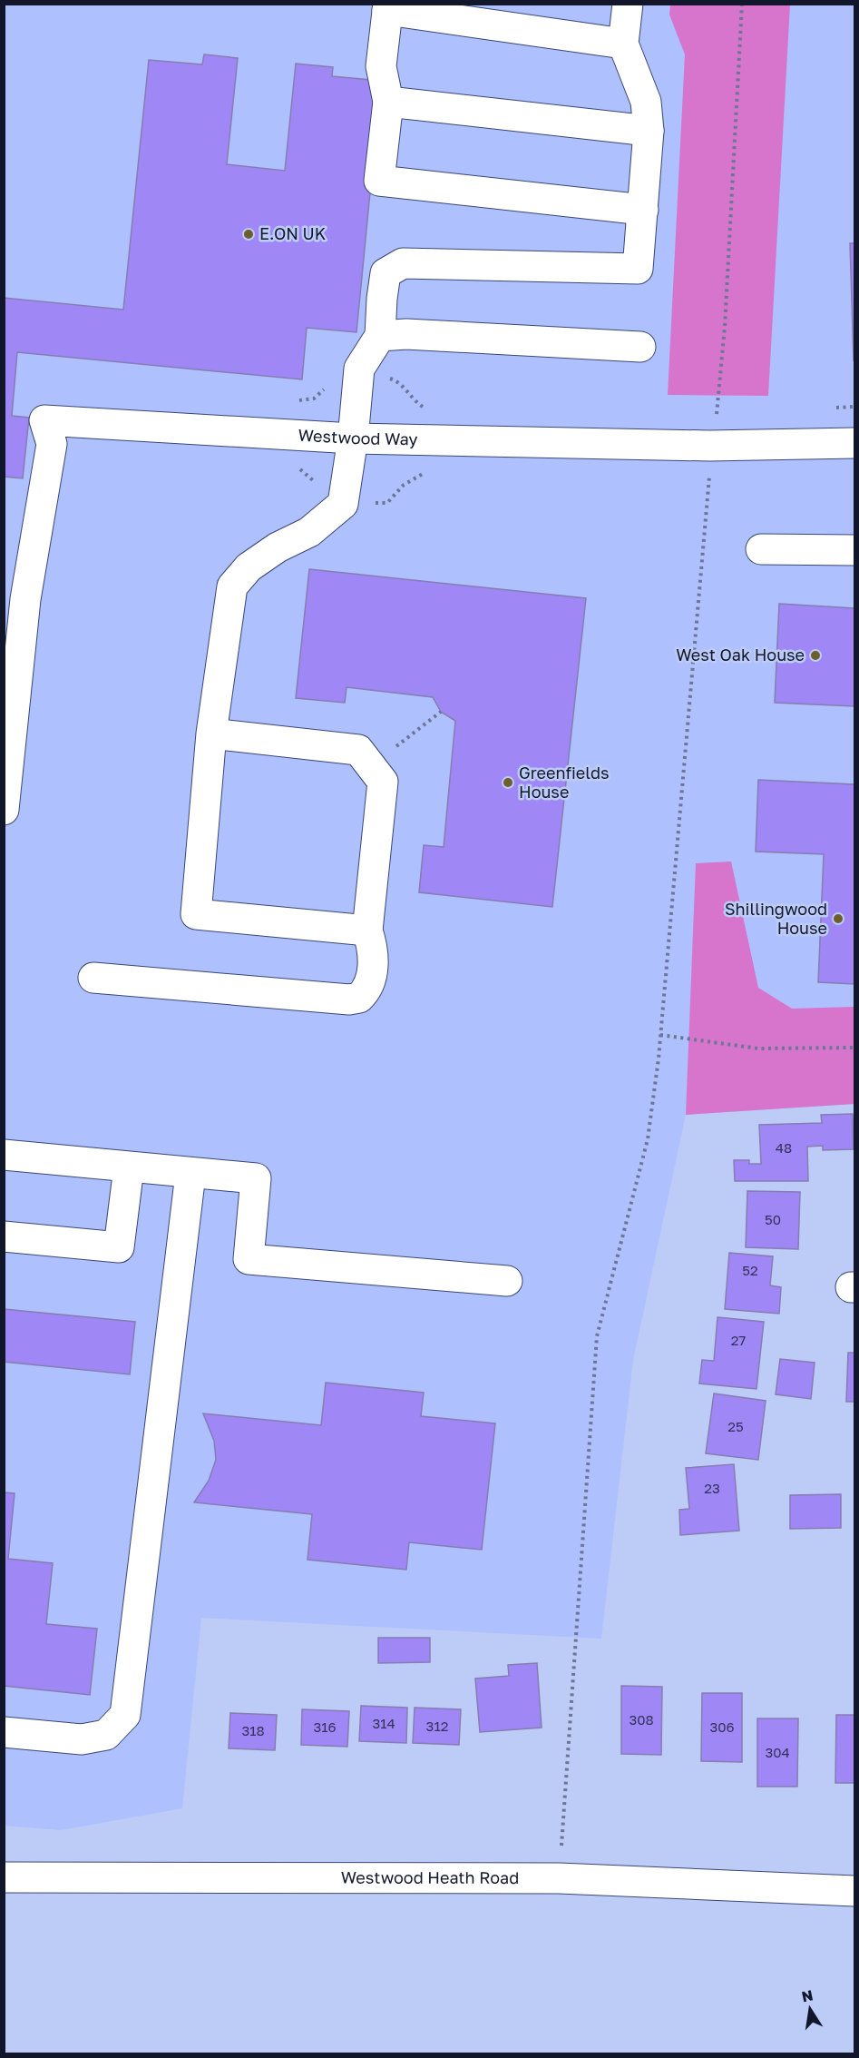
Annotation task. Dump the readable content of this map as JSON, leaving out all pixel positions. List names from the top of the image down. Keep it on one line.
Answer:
{"streets":{"street":["Westwood Way","Westwood Heath Road"]},"places":["E.ON UK","West Oak House","Greenfields House","Shillingwood House"],"house_numbers":["48","50","52","27","25","23","308","314","312","316","306","318","304"],"north":"top"}
